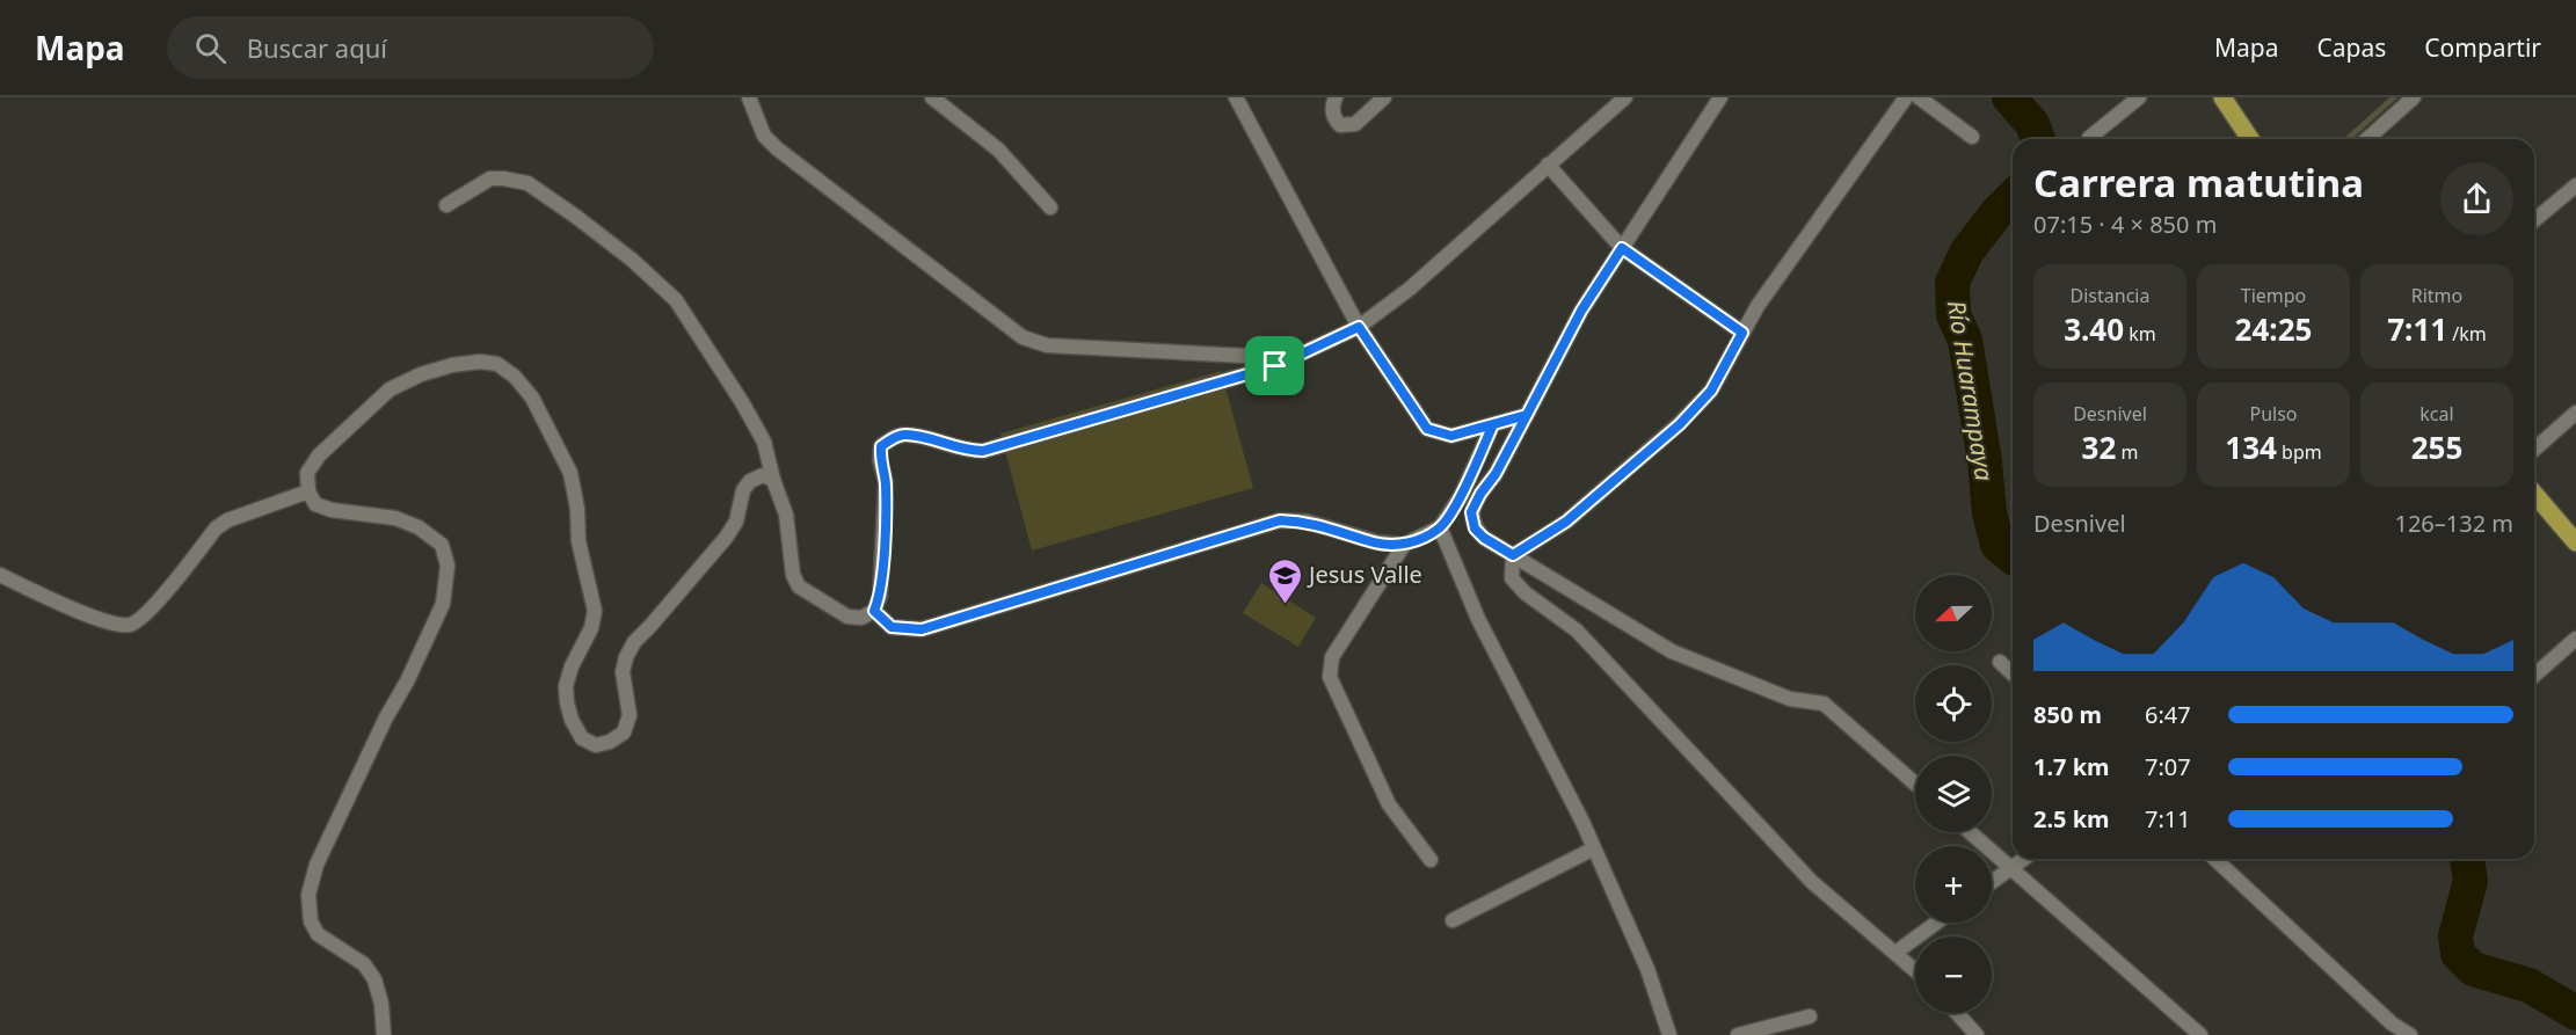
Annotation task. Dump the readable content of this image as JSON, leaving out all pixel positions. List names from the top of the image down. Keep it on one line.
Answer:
{"water":["Río Huarampaya"],"places":{"school or university":["Jesus Valle"]},"north":"left","page":{"header":"Mapa","search":"Buscar aquí","nav":["Mapa","Capas","Compartir"],"heading":["Carrera matutina","07:15 · 4 × 850 m"],"stats":[["Distancia","3.40 km"],["Tiempo","24:25"],["Ritmo","7:11 /km"],["Desnivel","32 m"],["Pulso","134 bpm"],["kcal","255"]],"chart":["Desnivel","126–132 m"],"map_buttons":["+","−"],"list":[{"name":"850 m","note":"6:47"},{"name":"1.7 km","note":"7:07"},{"name":"2.5 km","note":"7:11"}]}}
